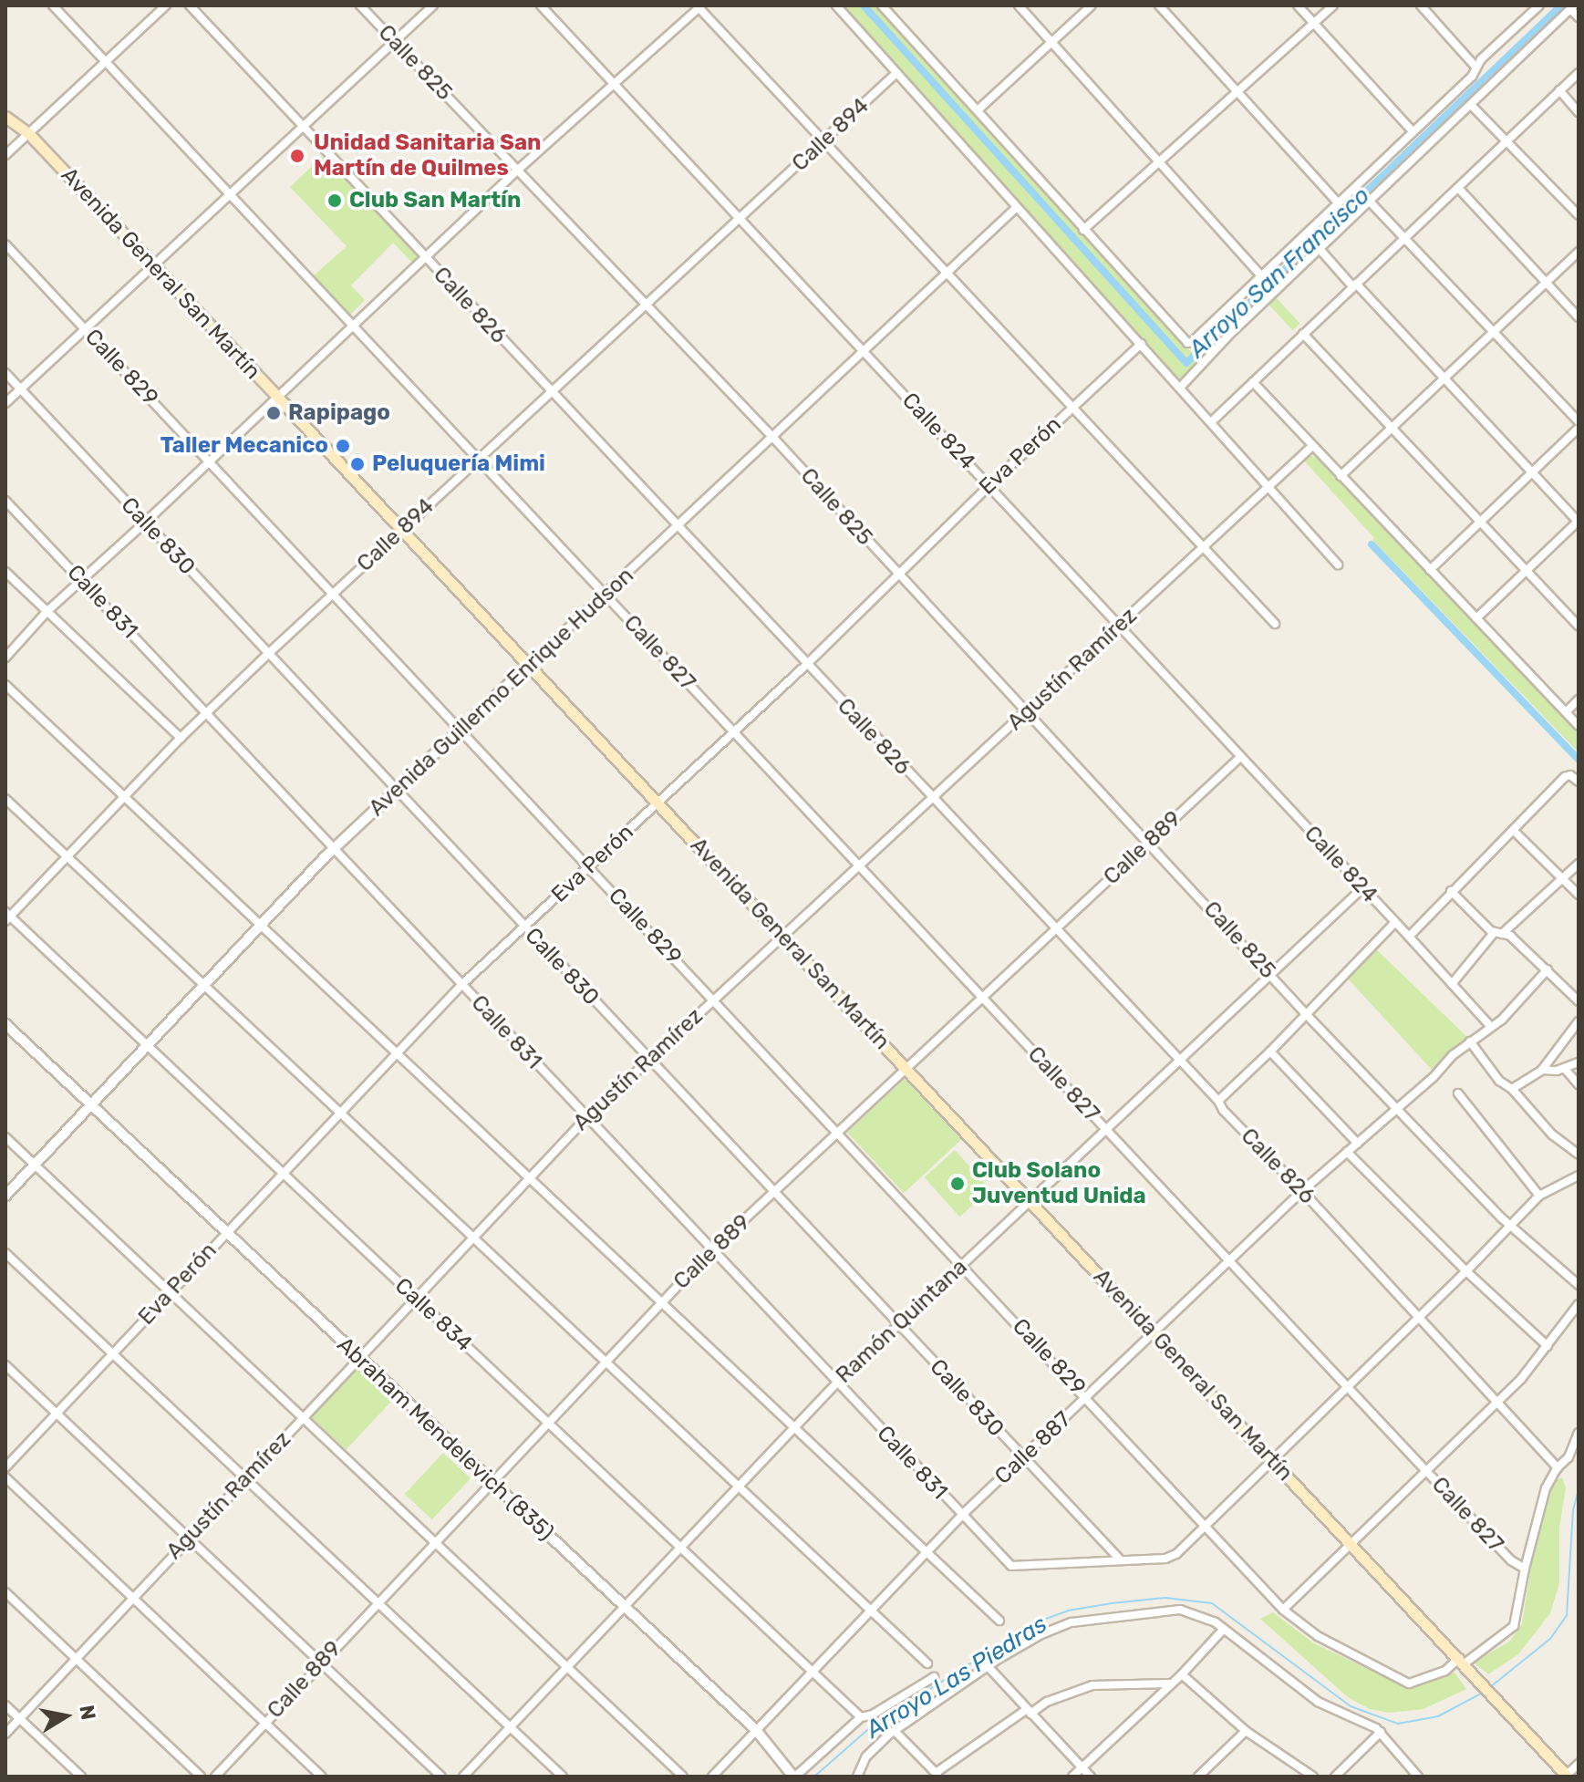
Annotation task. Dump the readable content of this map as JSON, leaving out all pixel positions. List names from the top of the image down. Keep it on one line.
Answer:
{"streets":{"main road":["Avenida General San Martín"],"street":["Calle 825","Calle 894","Calle 826","Calle 829","Calle 824","Eva Perón","Calle 830","Calle 831","Calle 827","Agustín Ramírez","Avenida Guillermo Enrique Hudson","Calle 889","Calle 834","Ramón Quintana","Abraham Mendelevich (835)","Calle 887"]},"crossings":[["Calle 825","Calle 894"],["Calle 825","Eva Perón"],["Calle 825","Agustín Ramírez"],["Calle 825","Avenida Guillermo Enrique Hudson"],["Calle 825","Calle 889"],["Calle 825","Ramón Quintana"],["Calle 825","Calle 887"],["Calle 894","Avenida General San Martín"],["Calle 894","Calle 826"],["Calle 894","Calle 829"],["Calle 894","Calle 824"],["Calle 894","Calle 830"],["Calle 894","Calle 831"],["Calle 894","Calle 827"],["Calle 894","Calle 834"],["Avenida General San Martín","Calle 829"],["Avenida General San Martín","Eva Perón"],["Avenida General San Martín","Agustín Ramírez"],["Avenida General San Martín","Avenida Guillermo Enrique Hudson"],["Avenida General San Martín","Calle 889"],["Avenida General San Martín","Ramón Quintana"],["Avenida General San Martín","Calle 887"],["Calle 826","Eva Perón"],["Calle 826","Agustín Ramírez"],["Calle 826","Avenida Guillermo Enrique Hudson"],["Calle 826","Calle 889"],["Calle 826","Ramón Quintana"],["Calle 826","Calle 887"],["Calle 829","Eva Perón"],["Calle 829","Agustín Ramírez"],["Calle 829","Avenida Guillermo Enrique Hudson"],["Calle 829","Calle 889"],["Calle 829","Ramón Quintana"],["Calle 829","Calle 887"],["Calle 824","Eva Perón"],["Calle 824","Agustín Ramírez"],["Calle 824","Avenida Guillermo Enrique Hudson"],["Calle 824","Calle 889"],["Calle 824","Ramón Quintana"],["Eva Perón","Calle 830"],["Eva Perón","Calle 831"],["Eva Perón","Calle 827"],["Eva Perón","Calle 834"],["Eva Perón","Abraham Mendelevich (835)"],["Calle 830","Calle 831"],["Calle 830","Agustín Ramírez"],["Calle 830","Avenida Guillermo Enrique Hudson"],["Calle 830","Calle 889"],["Calle 830","Ramón Quintana"],["Calle 830","Calle 887"],["Calle 831","Agustín Ramírez"],["Calle 831","Avenida Guillermo Enrique Hudson"],["Calle 831","Calle 889"],["Calle 831","Ramón Quintana"],["Calle 831","Calle 887"],["Calle 827","Agustín Ramírez"],["Calle 827","Avenida Guillermo Enrique Hudson"],["Calle 827","Calle 889"],["Calle 827","Ramón Quintana"],["Calle 827","Calle 887"],["Agustín Ramírez","Calle 834"],["Agustín Ramírez","Abraham Mendelevich (835)"],["Avenida Guillermo Enrique Hudson","Calle 834"],["Avenida Guillermo Enrique Hudson","Abraham Mendelevich (835)"],["Calle 889","Calle 834"],["Calle 889","Abraham Mendelevich (835)"],["Calle 834","Ramón Quintana"],["Calle 834","Calle 887"],["Ramón Quintana","Abraham Mendelevich (835)"],["Abraham Mendelevich (835)","Calle 887"]],"water":["Arroyo San Francisco","Arroyo Las Piedras"],"places":["Unidad Sanitaria San Martín de Quilmes","Club San Martín","Rapipago","Taller Mecanico","Peluquería Mimi","Club Solano Juventud Unida"],"north":"right"}
